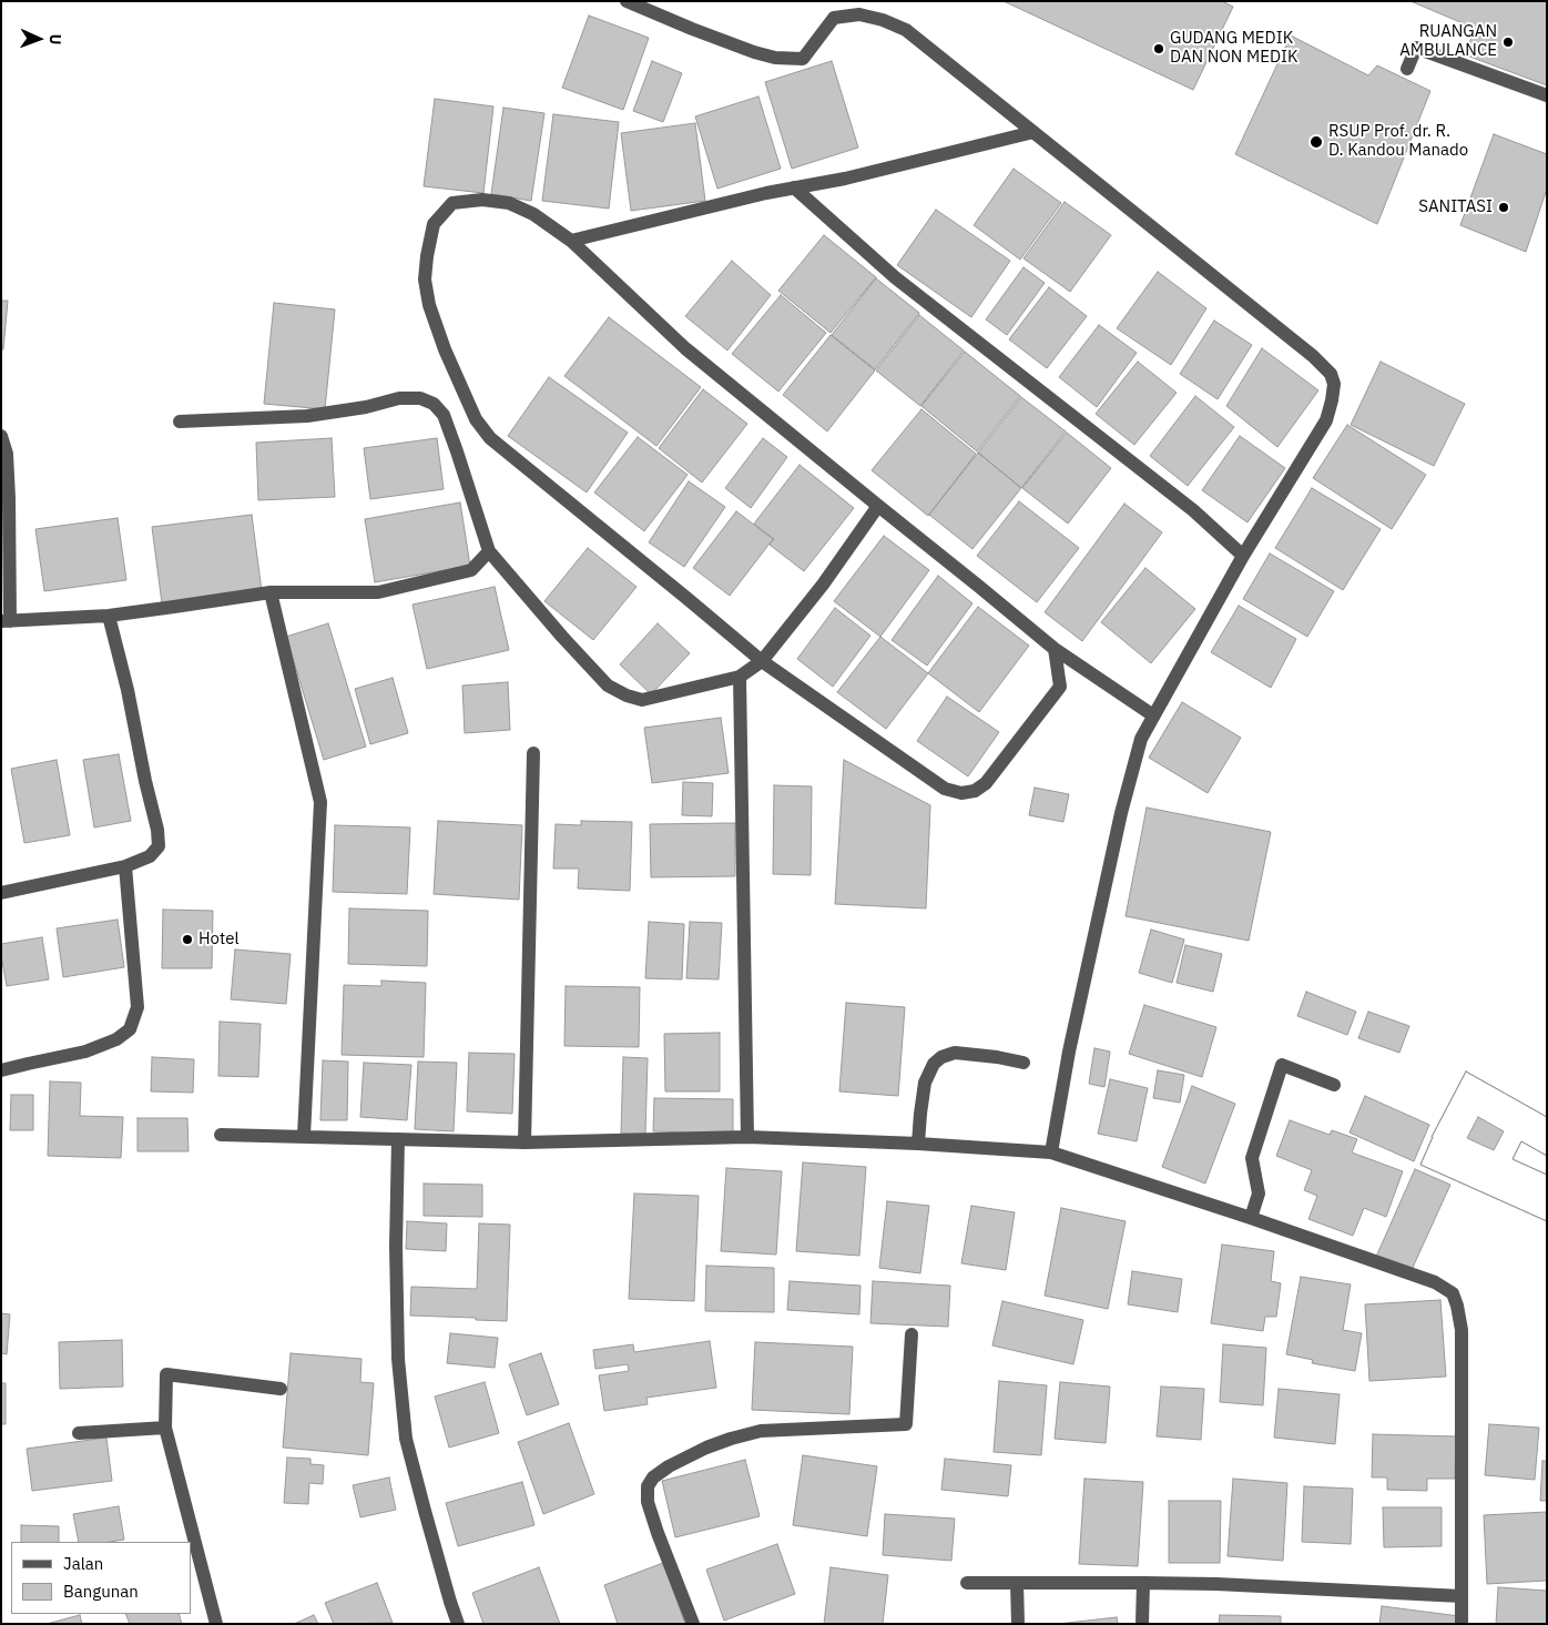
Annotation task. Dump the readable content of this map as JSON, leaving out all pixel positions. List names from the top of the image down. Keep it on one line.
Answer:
{"places":["RUANGAN AMBULANCE","GUDANG MEDIK DAN NON MEDIK","RSUP Prof. dr. R. D. Kandou Manado","SANITASI","Hotel"],"legend":["Jalan","Bangunan"],"north":"right"}
